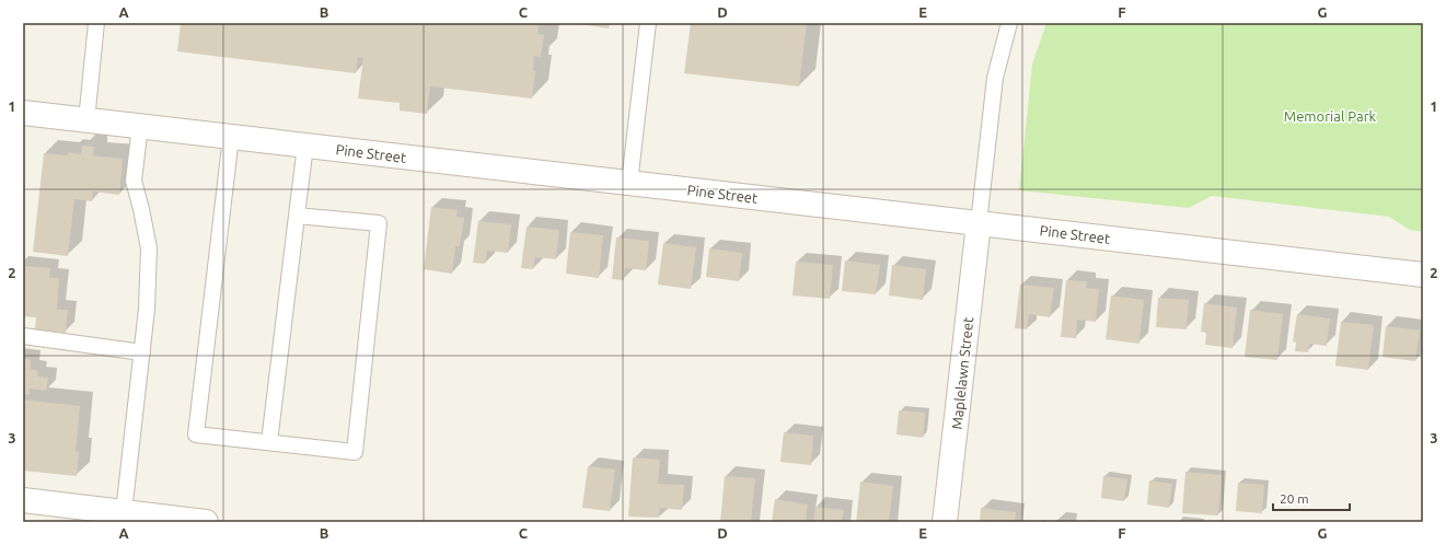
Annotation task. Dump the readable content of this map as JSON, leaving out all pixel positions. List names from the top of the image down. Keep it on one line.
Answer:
{"streets":{"street":["Pine Street","Maplelawn Street"]},"crossings":[["Pine Street","Maplelawn Street"]],"parks":["Memorial Park"],"scale_bar":"20 m","grid":{"columns":["A","B","C","D","E","F","G"],"rows":["1","2","3"]}}
